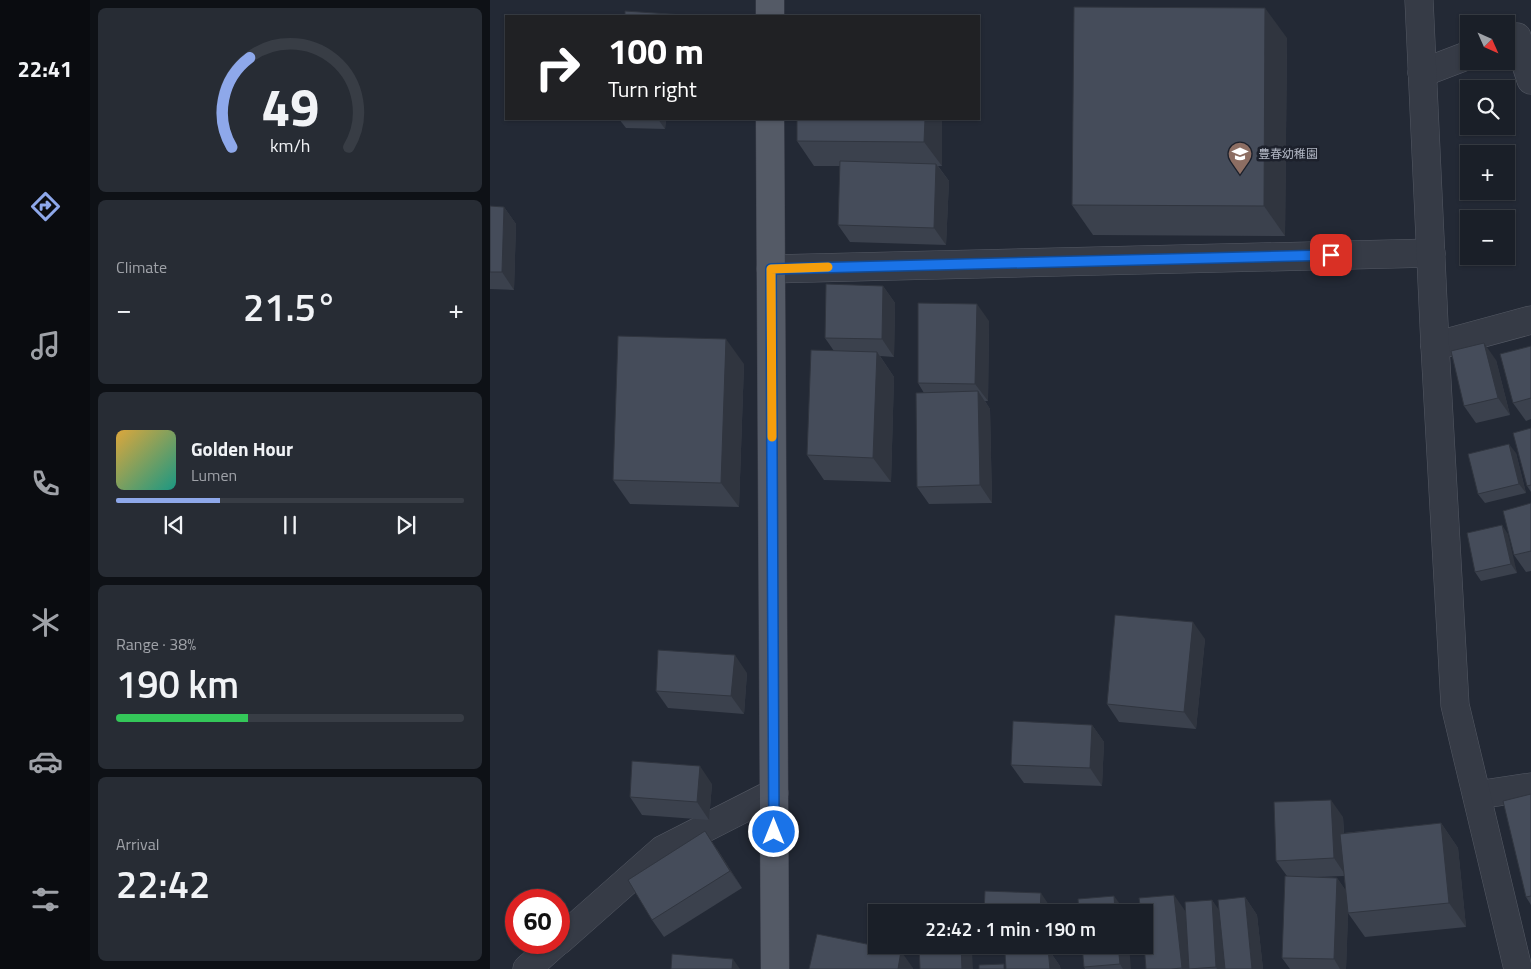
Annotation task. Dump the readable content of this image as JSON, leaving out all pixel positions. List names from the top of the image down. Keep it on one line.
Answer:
{"places":{"school or university":["豊春幼稚園"]},"north":"bottom right","page":{"tabs":"22:41","map_buttons":["+","−"],"turn":["100 m","Turn right"],"tile":["Climate",["Range · 38%","190 km"],["Arrival","22:42"]],"heat":["−","21.5°","+"],"song":["Golden Hour","Lumen"],"limit":"60","trip":"22:42 · 1 min · 190 m","gauge":["49","km/h"]}}
